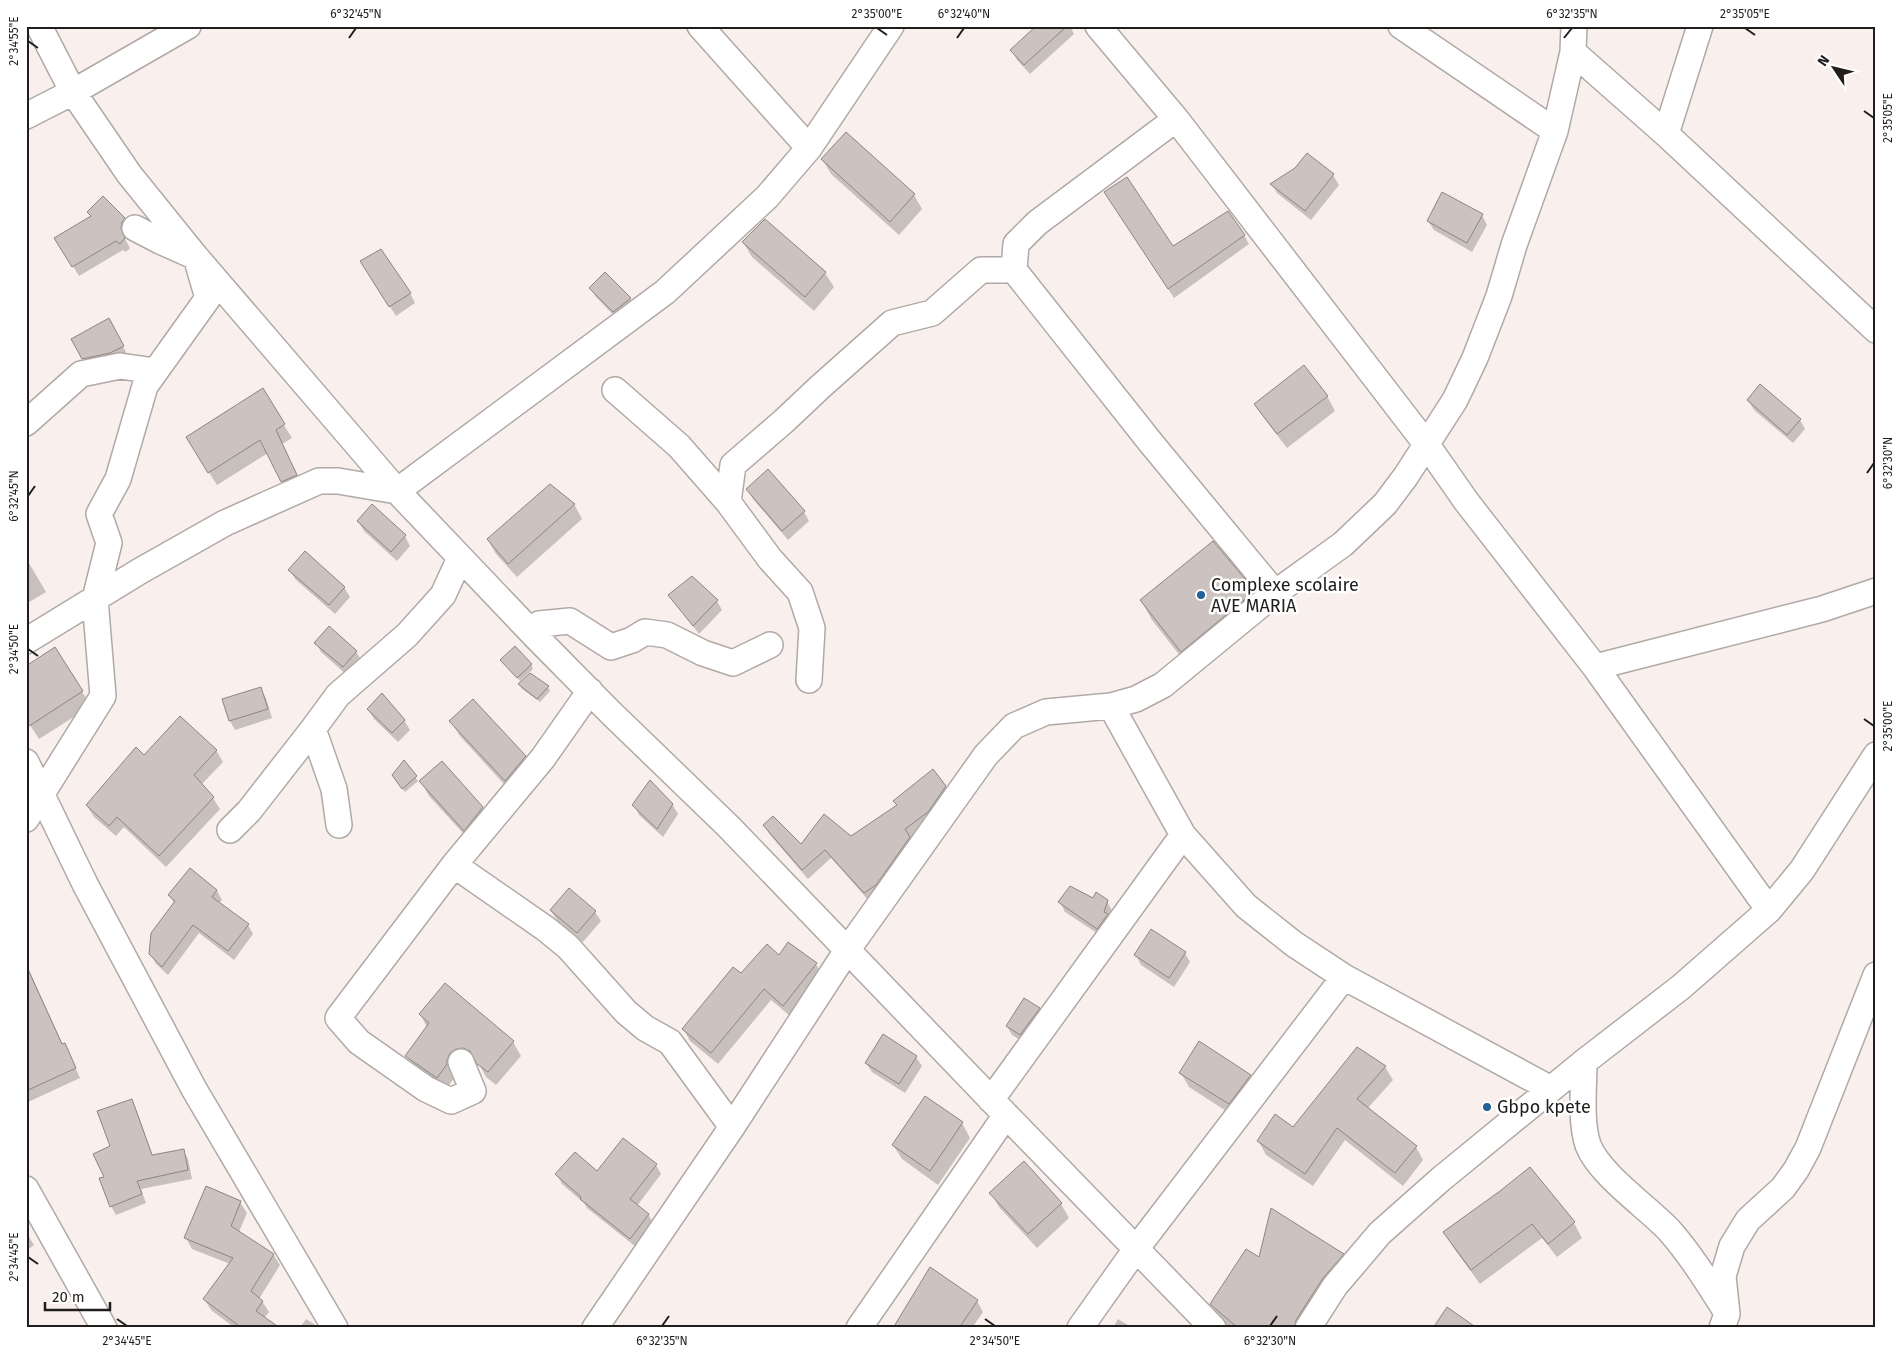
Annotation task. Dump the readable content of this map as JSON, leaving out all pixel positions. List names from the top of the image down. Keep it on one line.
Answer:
{"places":["Complexe scolaire AVE MARIA","Gbpo kpete"],"scale_bar":"20 m","north":"top left","coordinates":["6°32'45\"N","2°35'00\"E","6°32'40\"N","6°32'35\"N","2°35'05\"E","2°34'55\"E","6°32'30\"N","2°34'50\"E","2°34'45\"E"]}
